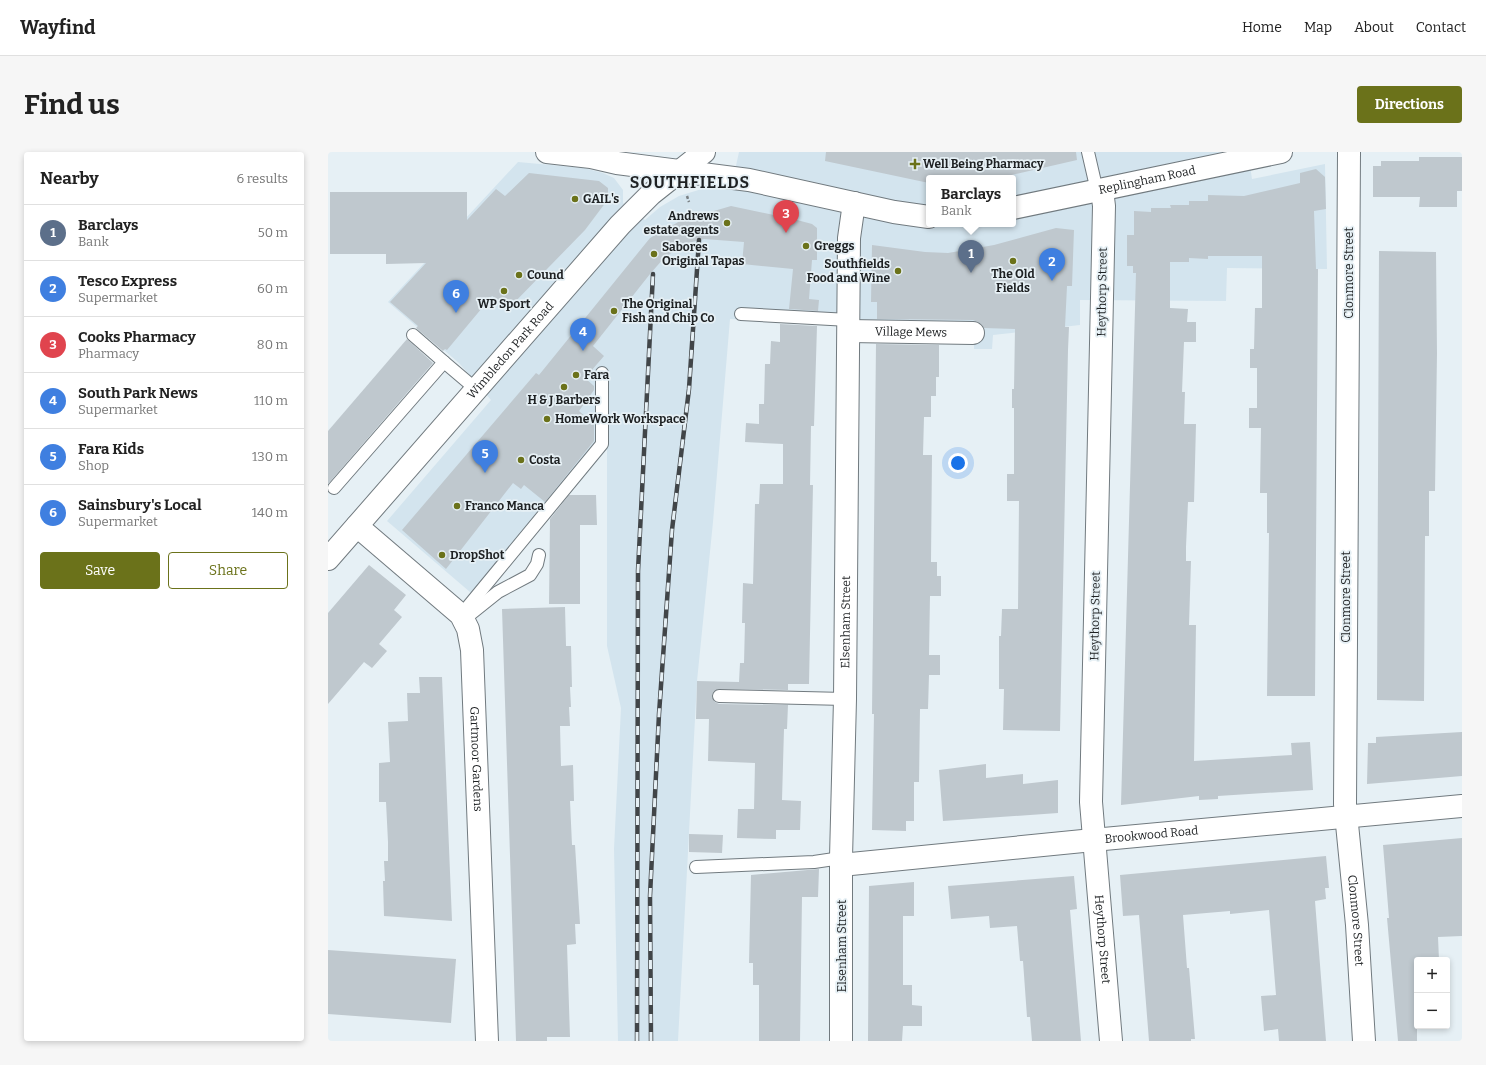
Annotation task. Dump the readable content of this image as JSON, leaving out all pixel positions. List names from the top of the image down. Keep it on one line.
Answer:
{"streets":{"street":["Replingham Road","Clonmore Street","Heythorp Street","Village Mews","Wimbledon Park Road","Elsenham Street","Gartmoor Gardens","Brookwood Road"]},"crossings":[["Replingham Road","Heythorp Street"],["Clonmore Street","Brookwood Road"],["Heythorp Street","Brookwood Road"],["Village Mews","Elsenham Street"],["Wimbledon Park Road","Gartmoor Gardens"],["Elsenham Street","Brookwood Road"]],"districts":["SOUTHFIELDS"],"places":{"health":["Well Being Pharmacy"],"other":["GAIL's","Andrews estate agents","Greggs","Sabores Original Tapas","The Old Fields","Southfields Food and Wine","Cound","WP Sport","The Original Fish and Chip Co","Fara","H & J Barbers","HomeWork Workspace","Costa","Franco Manca","DropShot"]},"page":{"header":"Wayfind","nav":["Home","Map","About","Contact"],"buttons":["Directions",["Save","Share"]],"title":"Find us","heading":["Nearby","6 results"],"popup":["Barclays","Bank"],"pins":["3","1","2","6","4","5"],"list":[{"mark":"1","name":"Barclays","note":"Bank","value":"50 m"},{"mark":"2","name":"Tesco Express","note":"Supermarket","value":"60 m"},{"mark":"3","name":"Cooks Pharmacy","note":"Pharmacy","value":"80 m"},{"mark":"4","name":"South Park News","note":"Supermarket","value":"110 m"},{"mark":"5","name":"Fara Kids","note":"Shop","value":"130 m"},{"mark":"6","name":"Sainsbury's Local","note":"Supermarket","value":"140 m"}],"map_buttons":["+","−"]}}
